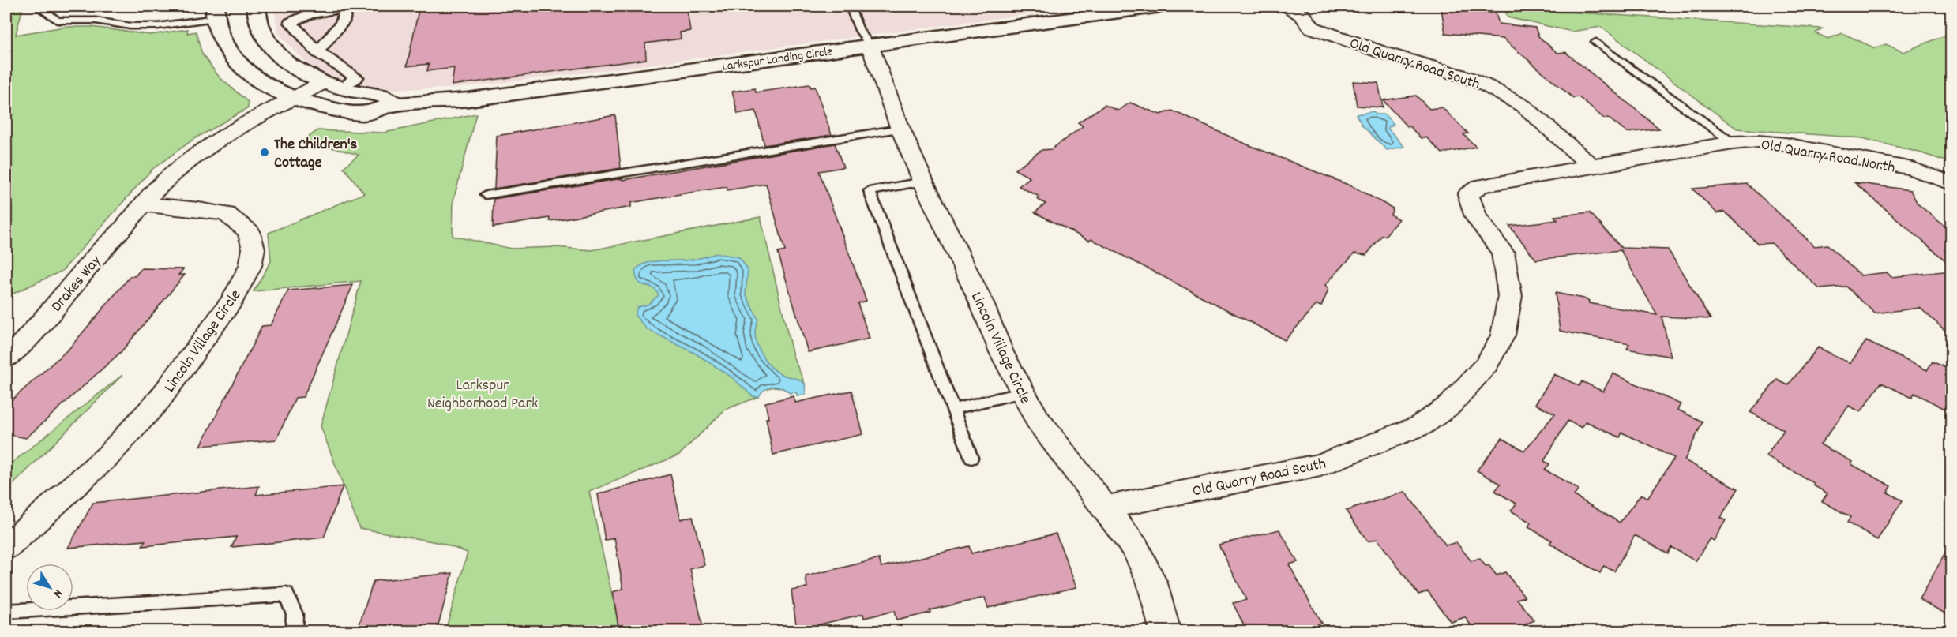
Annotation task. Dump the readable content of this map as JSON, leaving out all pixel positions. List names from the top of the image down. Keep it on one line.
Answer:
{"streets":{"main road":["Larkspur Landing Circle"],"street":["Old Quarry Road South","Old Quarry Road North","Drakes Way","Lincoln Village Circle"]},"crossings":[["Larkspur Landing Circle","Lincoln Village Circle"],["Old Quarry Road South","Old Quarry Road North"],["Old Quarry Road South","Lincoln Village Circle"],["Drakes Way","Lincoln Village Circle"]],"parks":["Larkspur Neighborhood Park"],"places":["The Children's Cottage"],"north":"bottom right"}
